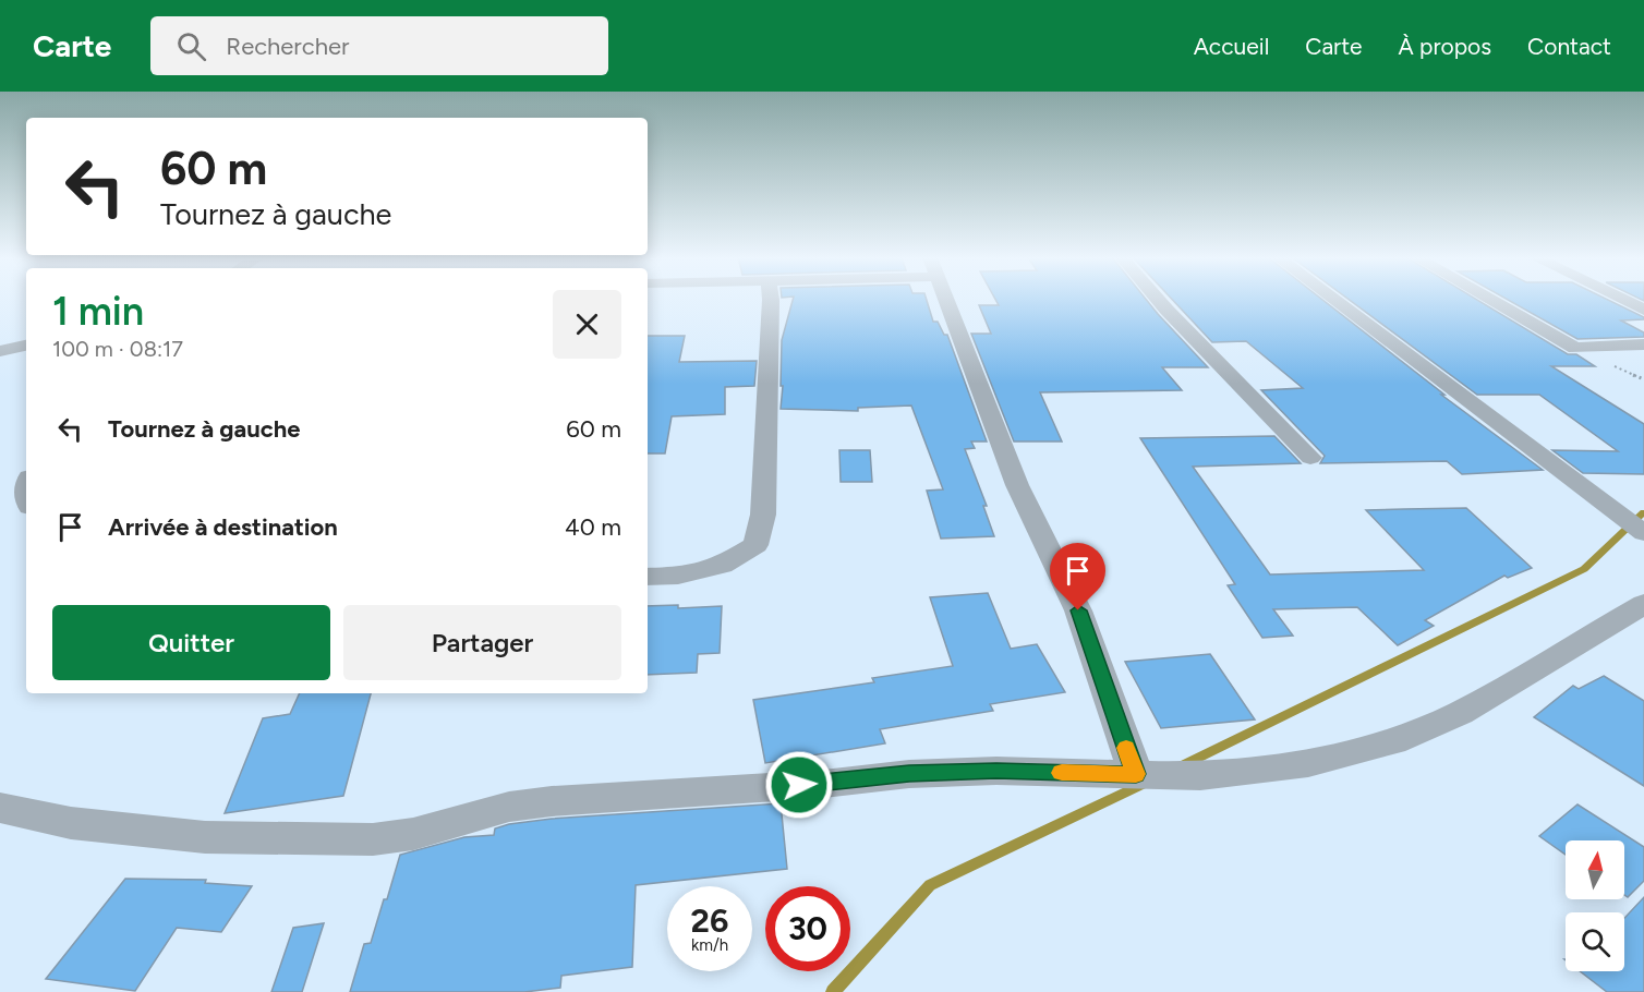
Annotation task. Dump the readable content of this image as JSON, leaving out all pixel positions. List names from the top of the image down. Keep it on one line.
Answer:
{"north":"top","page":{"header":"Carte","search":"Rechercher","nav":["Accueil","Carte","À propos","Contact"],"turn":["60 m","Tournez à gauche"],"heading":["1 min","100 m · 08:17"],"list":[{"name":"Tournez à gauche","value":"60 m"},{"name":"Arrivée à destination","value":"40 m"}],"buttons":["Quitter","Partager"],"speed":"26 km/h","limit":"30"}}
